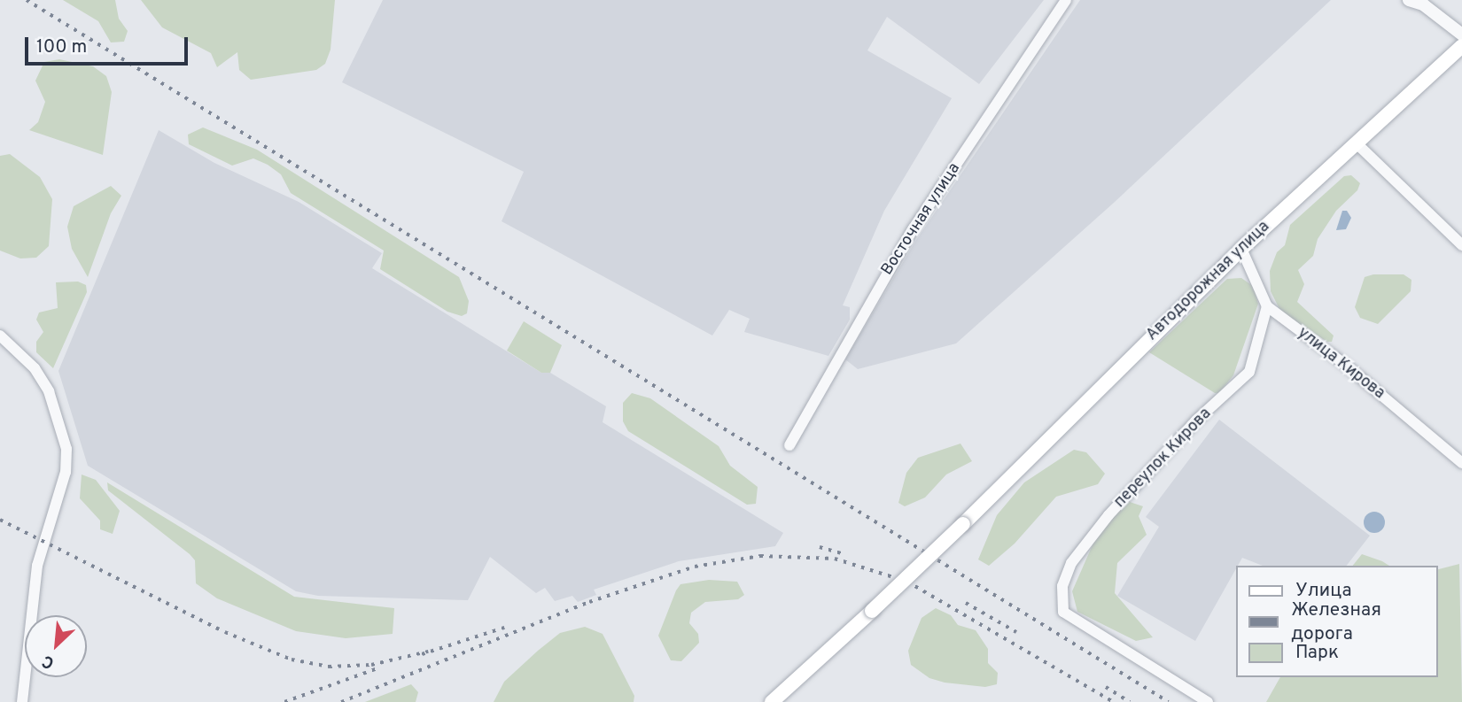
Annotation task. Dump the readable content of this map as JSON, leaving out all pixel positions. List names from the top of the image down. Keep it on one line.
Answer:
{"streets":{"main road":["Автодорожная улица"],"street":["Восточная улица","улица Кирова","переулок Кирова"]},"crossings":[["Автодорожная улица","улица Кирова"],["улица Кирова","переулок Кирова"]],"legend":["Улица","Железная дорога","Парк"],"scale_bar":"100 m","north":"bottom left"}
